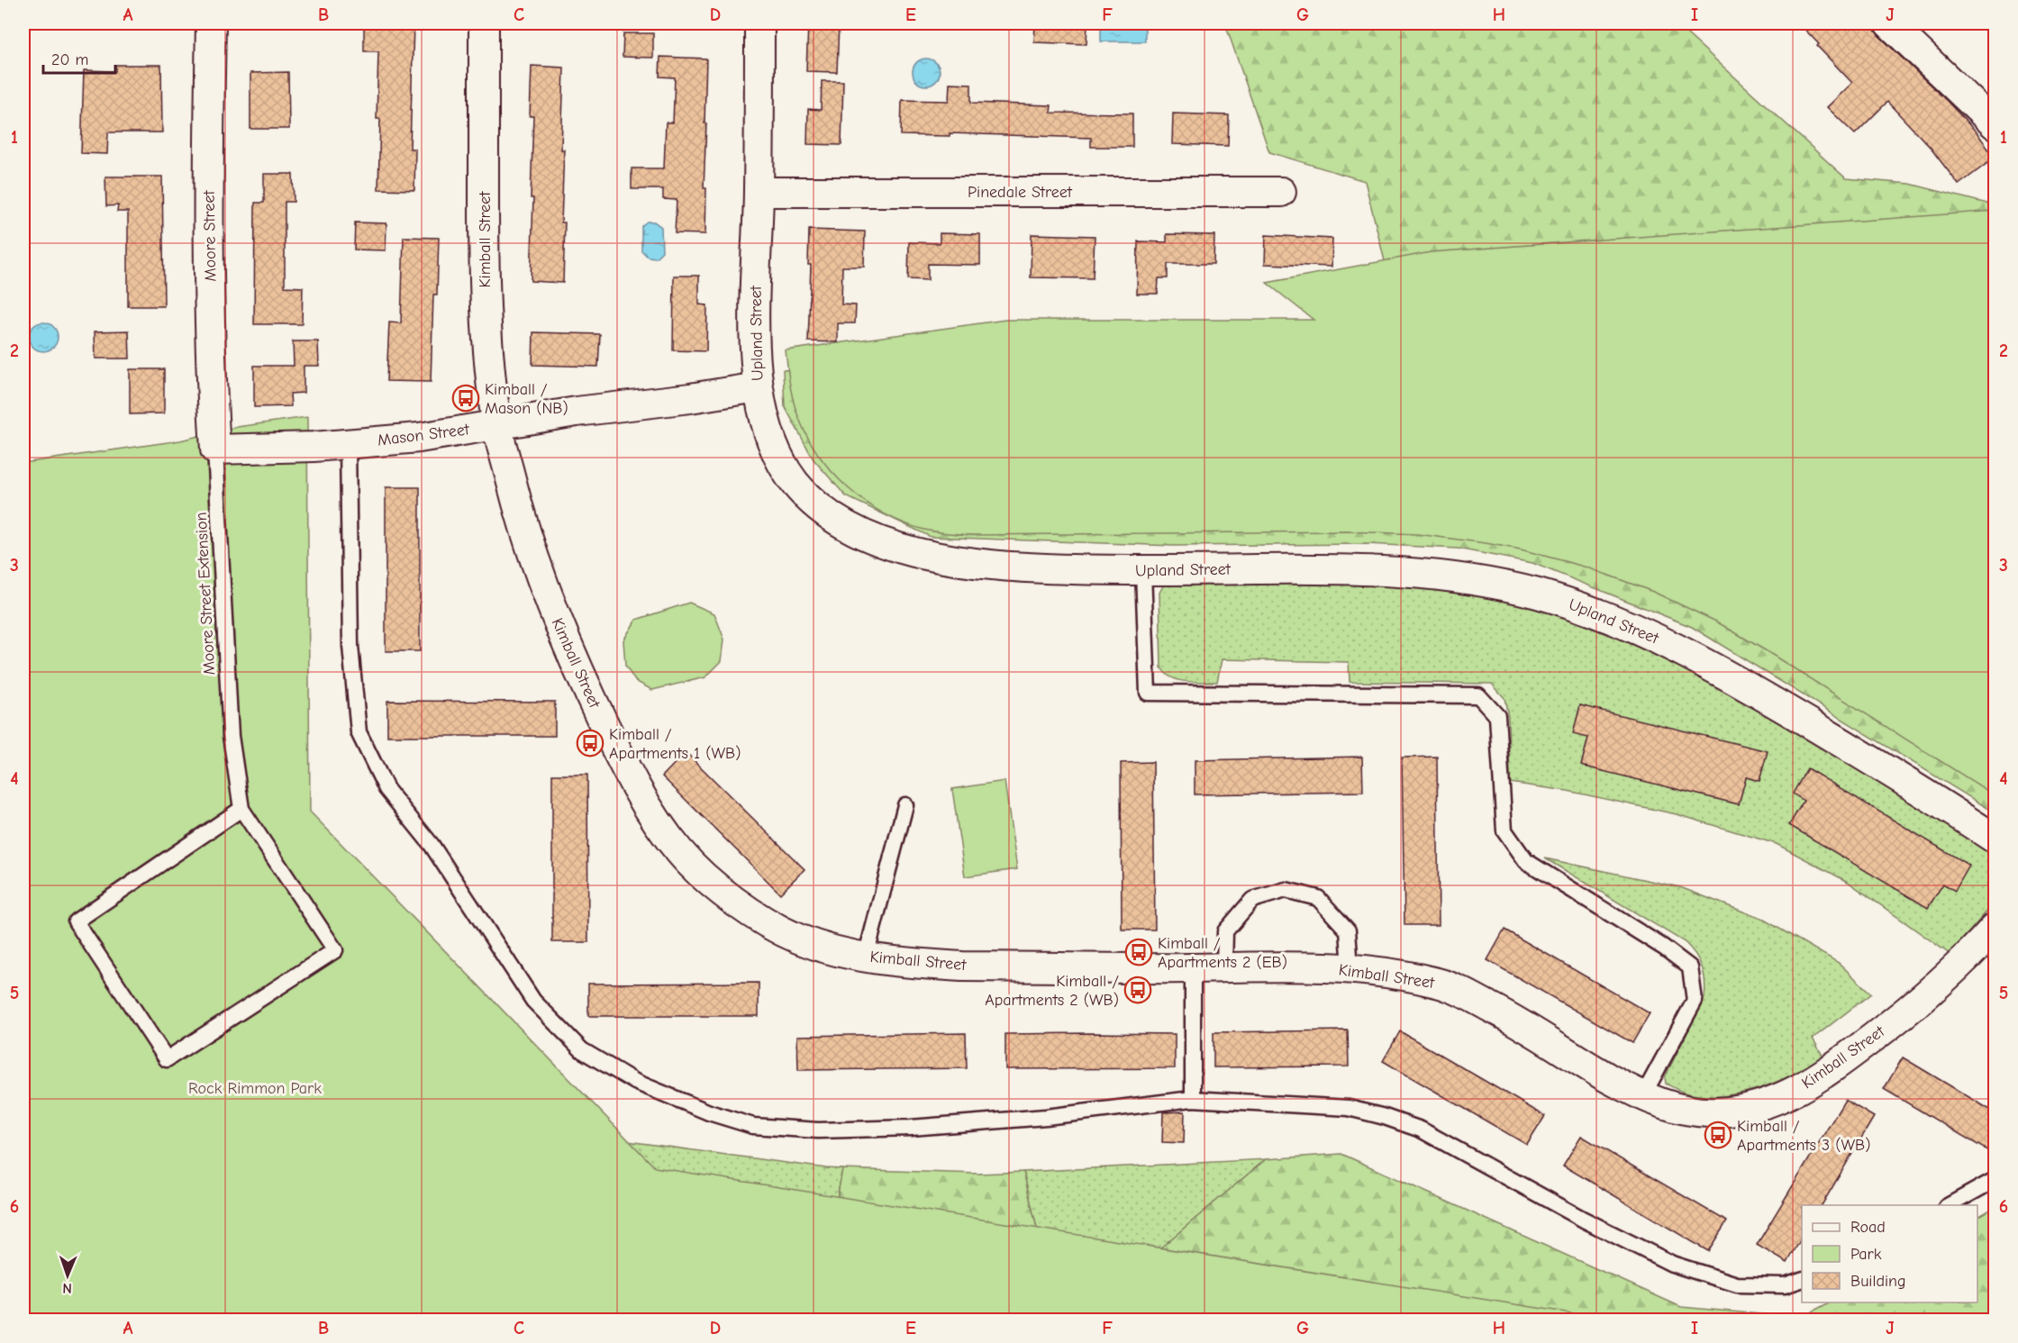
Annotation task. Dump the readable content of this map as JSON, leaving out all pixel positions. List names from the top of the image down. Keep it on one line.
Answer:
{"streets":{"street":["Pinedale Street","Moore Street","Kimball Street","Upland Street","Mason Street"],"lane":["Moore Street Extension"]},"crossings":[["Pinedale Street","Upland Street"],["Moore Street","Mason Street"],["Moore Street","Moore Street Extension"],["Kimball Street","Mason Street"],["Upland Street","Mason Street"],["Mason Street","Moore Street Extension"]],"parks":["Rock Rimmon Park"],"places":{"bus stop":["Kimball / Mason (NB)","Kimball / Apartments 1 (WB)","Kimball / Apartments 2 (EB)","Kimball / Apartments 2 (WB)","Kimball / Apartments 3 (WB)"]},"legend":["Road","Park","Building"],"scale_bar":"20 m","north":"bottom","grid":{"columns":["A","B","C","D","E","F","G","H","I","J"],"rows":["1","2","3","4","5","6"]}}
